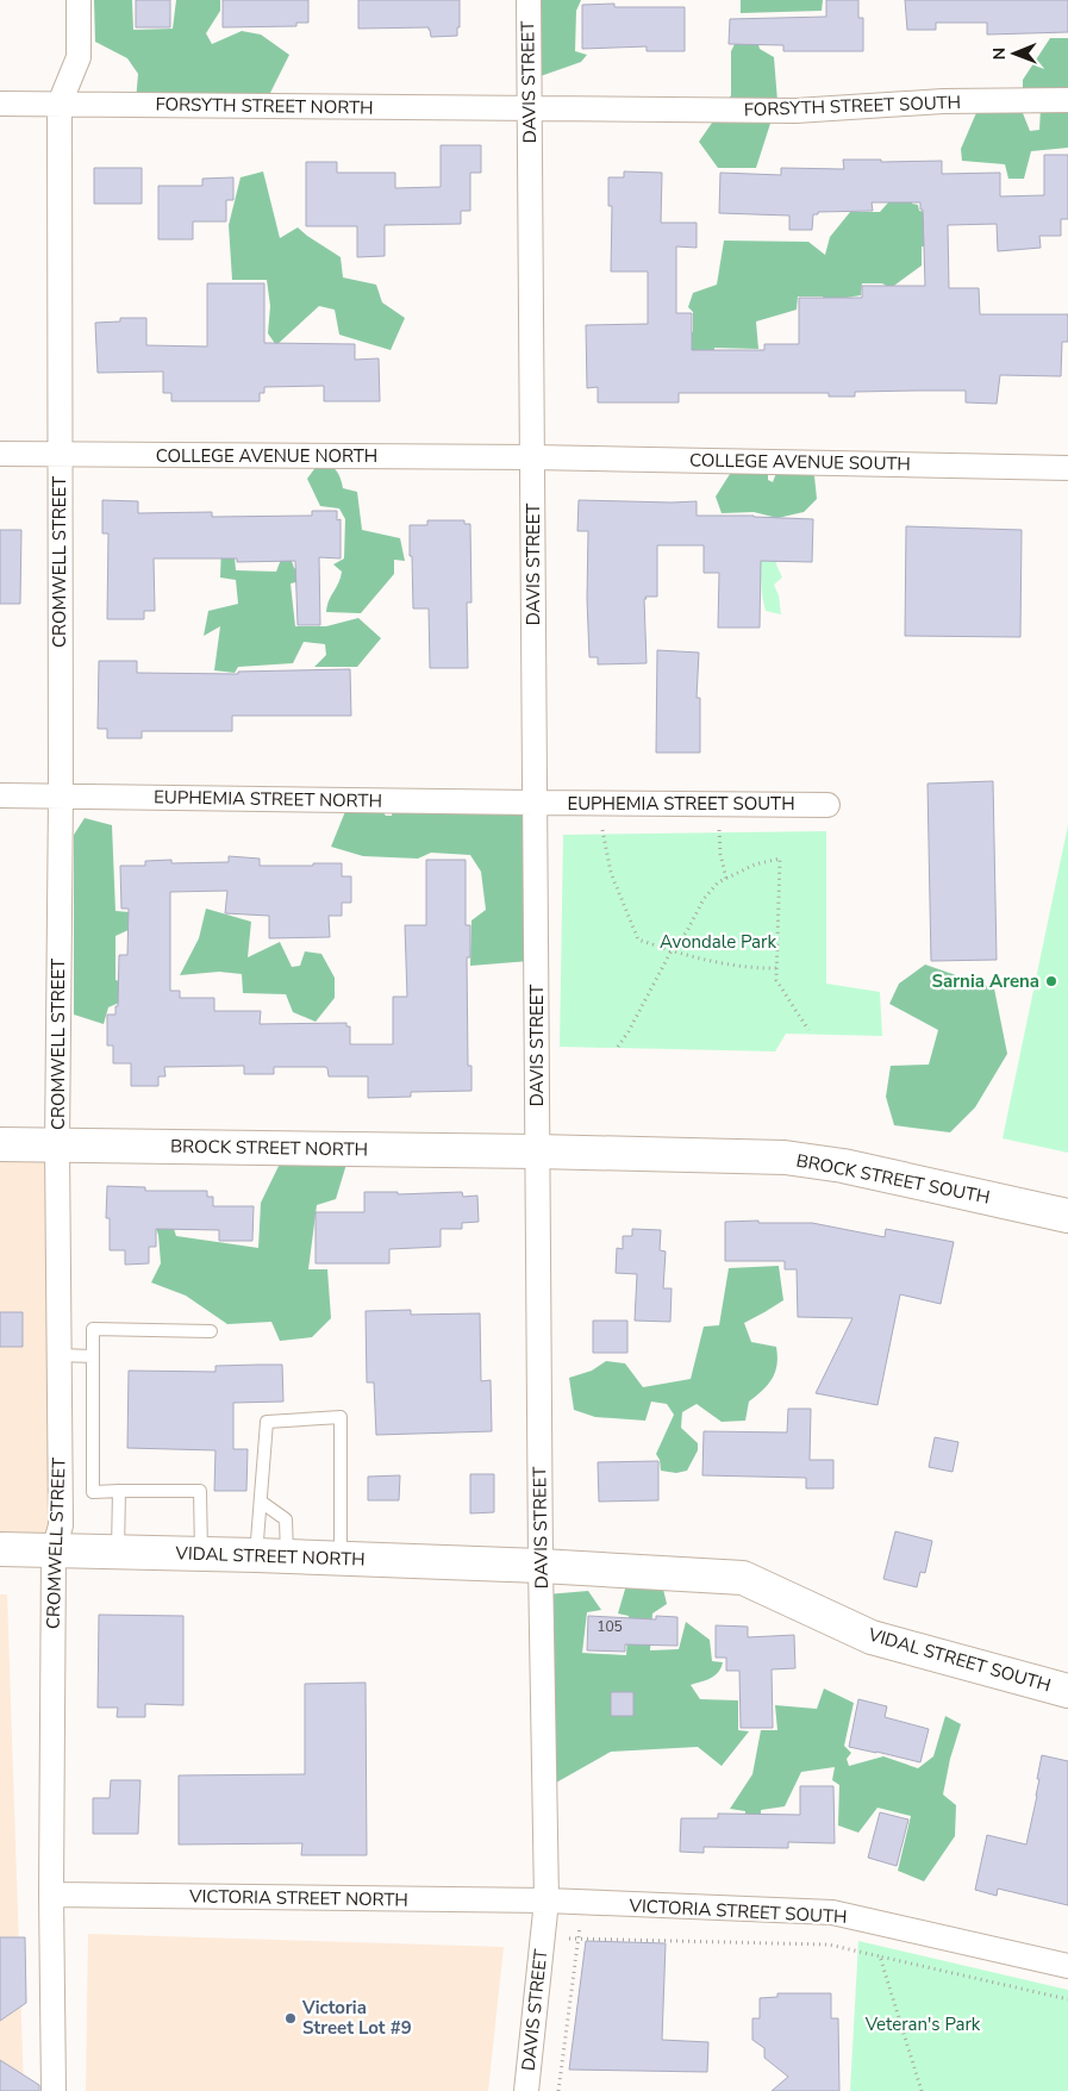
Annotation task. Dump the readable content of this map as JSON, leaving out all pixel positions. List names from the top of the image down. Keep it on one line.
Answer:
{"streets":{"main road":["BROCK STREET NORTH","BROCK STREET SOUTH","VIDAL STREET NORTH","VIDAL STREET SOUTH"],"street":["DAVIS STREET","FORSYTH STREET NORTH","FORSYTH STREET SOUTH","COLLEGE AVENUE NORTH","COLLEGE AVENUE SOUTH","CROMWELL STREET","EUPHEMIA STREET NORTH","EUPHEMIA STREET SOUTH","VICTORIA STREET NORTH","VICTORIA STREET SOUTH"]},"crossings":[["DAVIS STREET","FORSYTH STREET NORTH"],["DAVIS STREET","FORSYTH STREET SOUTH"],["DAVIS STREET","COLLEGE AVENUE NORTH"],["DAVIS STREET","COLLEGE AVENUE SOUTH"],["DAVIS STREET","EUPHEMIA STREET NORTH"],["DAVIS STREET","EUPHEMIA STREET SOUTH"],["DAVIS STREET","BROCK STREET NORTH"],["DAVIS STREET","BROCK STREET SOUTH"],["DAVIS STREET","VIDAL STREET NORTH"],["DAVIS STREET","VIDAL STREET SOUTH"],["DAVIS STREET","VICTORIA STREET NORTH"],["DAVIS STREET","VICTORIA STREET SOUTH"],["FORSYTH STREET NORTH","FORSYTH STREET SOUTH"],["FORSYTH STREET NORTH","CROMWELL STREET"],["COLLEGE AVENUE NORTH","COLLEGE AVENUE SOUTH"],["COLLEGE AVENUE NORTH","CROMWELL STREET"],["CROMWELL STREET","EUPHEMIA STREET NORTH"],["CROMWELL STREET","BROCK STREET NORTH"],["CROMWELL STREET","VIDAL STREET NORTH"],["CROMWELL STREET","VICTORIA STREET NORTH"],["EUPHEMIA STREET NORTH","EUPHEMIA STREET SOUTH"],["BROCK STREET NORTH","BROCK STREET SOUTH"],["VIDAL STREET NORTH","VIDAL STREET SOUTH"],["VICTORIA STREET NORTH","VICTORIA STREET SOUTH"]],"parks":["Avondale Park","Veteran's Park"],"places":["Sarnia Arena","Victoria Street Lot #9"],"house_numbers":["105"],"north":"left"}
